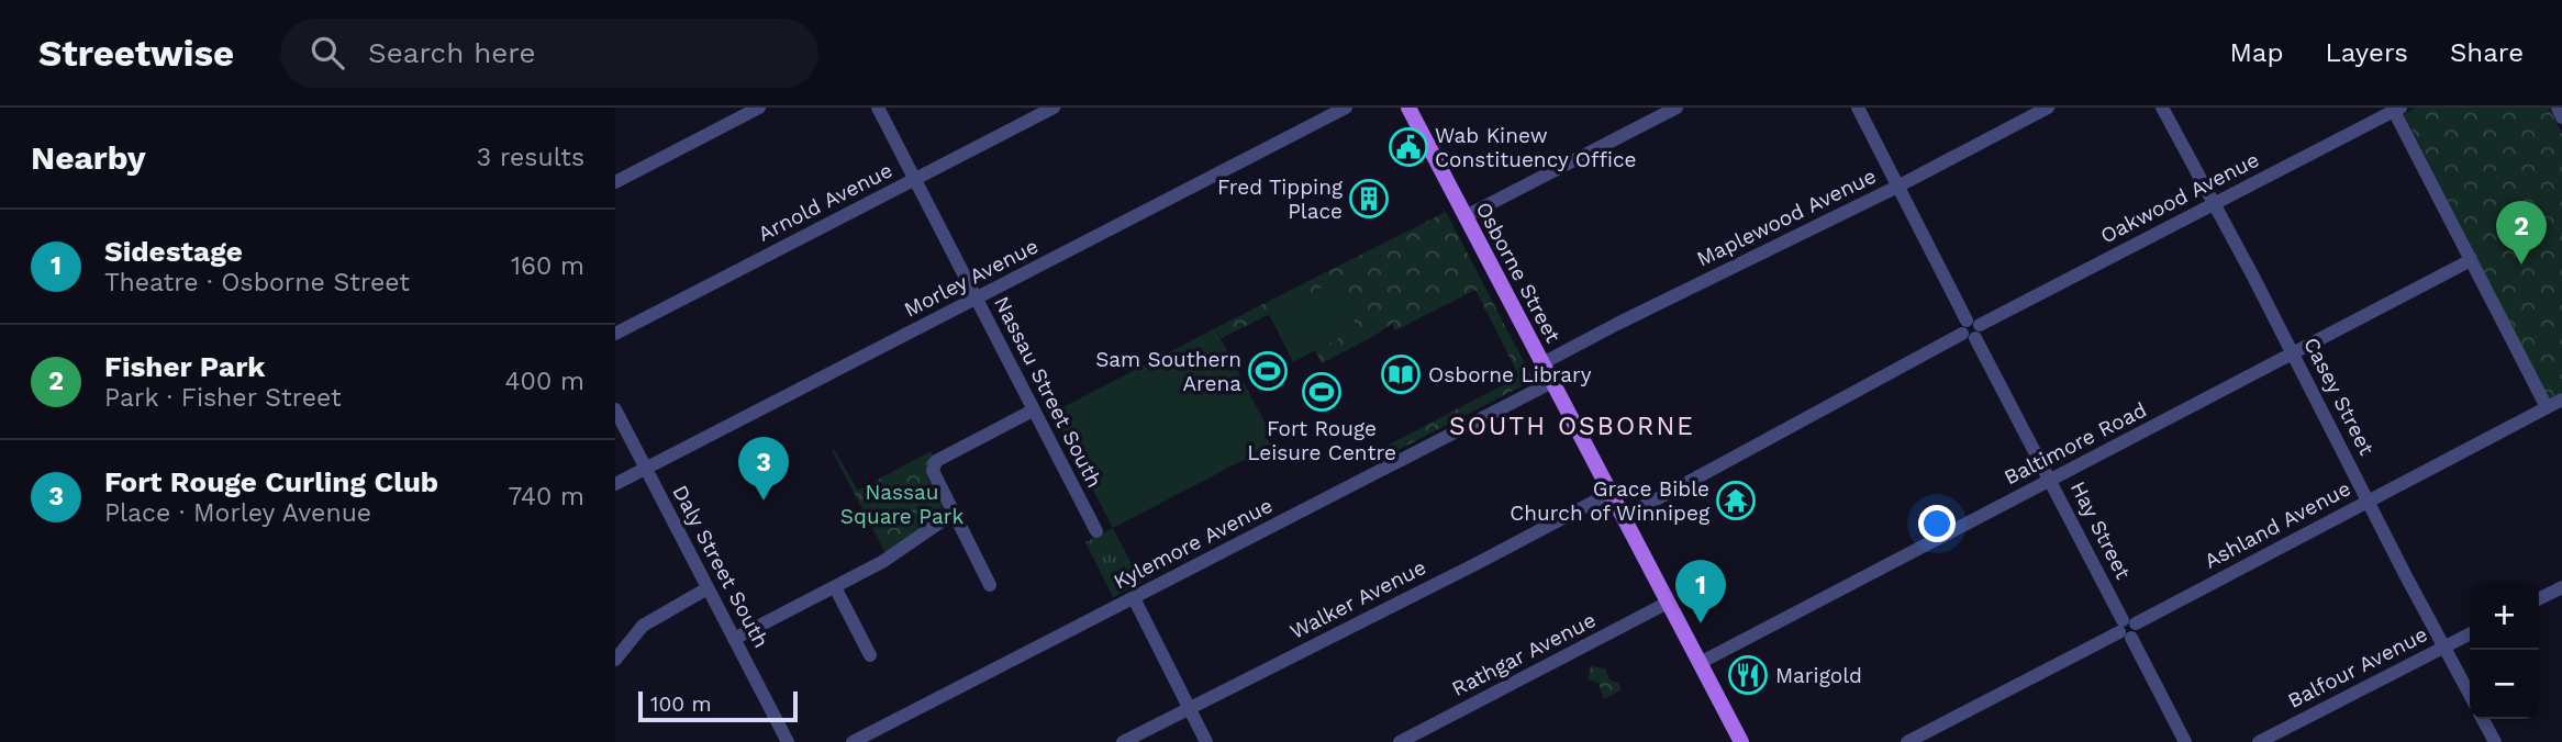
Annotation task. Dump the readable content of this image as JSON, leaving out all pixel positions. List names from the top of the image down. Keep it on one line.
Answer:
{"streets":{"main road":["Osborne Street"],"street":["Oakwood Avenue","Arnold Avenue","Maplewood Avenue","Morley Avenue","Nassau Street South","Casey Street","Baltimore Road","Ashland Avenue","Hay Street","Kylemore Avenue","Daly Street South","Walker Avenue","Rathgar Avenue","Balfour Avenue"]},"crossings":[["Oakwood Avenue","Osborne Street"],["Oakwood Avenue","Casey Street"],["Oakwood Avenue","Hay Street"],["Arnold Avenue","Nassau Street South"],["Maplewood Avenue","Osborne Street"],["Maplewood Avenue","Hay Street"],["Osborne Street","Baltimore Road"],["Osborne Street","Kylemore Avenue"],["Osborne Street","Walker Avenue"],["Osborne Street","Rathgar Avenue"],["Morley Avenue","Nassau Street South"],["Morley Avenue","Daly Street South"],["Casey Street","Baltimore Road"],["Casey Street","Ashland Avenue"],["Casey Street","Balfour Avenue"],["Baltimore Road","Hay Street"],["Ashland Avenue","Hay Street"]],"districts":["SOUTH OSBORNE"],"parks":["Nassau Square Park"],"places":{"public building":["Wab Kinew Constituency Office"],"building":["Fred Tipping Place"],"sports":["Sam Southern Arena","Fort Rouge Leisure Centre"],"library":["Osborne Library"],"temple":["Grace Bible Church of Winnipeg"],"restaurant":["Marigold"]},"scale_bar":"100 m","page":{"header":"Streetwise","search":"Search here","nav":["Map","Layers","Share"],"heading":["Nearby","3 results"],"pins":["2","3","1"],"list":[{"mark":"1","name":"Sidestage","note":"Theatre · Osborne Street","value":"160 m"},{"mark":"2","name":"Fisher Park","note":"Park · Fisher Street","value":"400 m"},{"mark":"3","name":"Fort Rouge Curling Club","note":"Place · Morley Avenue","value":"740 m"}],"map_buttons":["+","−"],"scale":"100 m"}}
